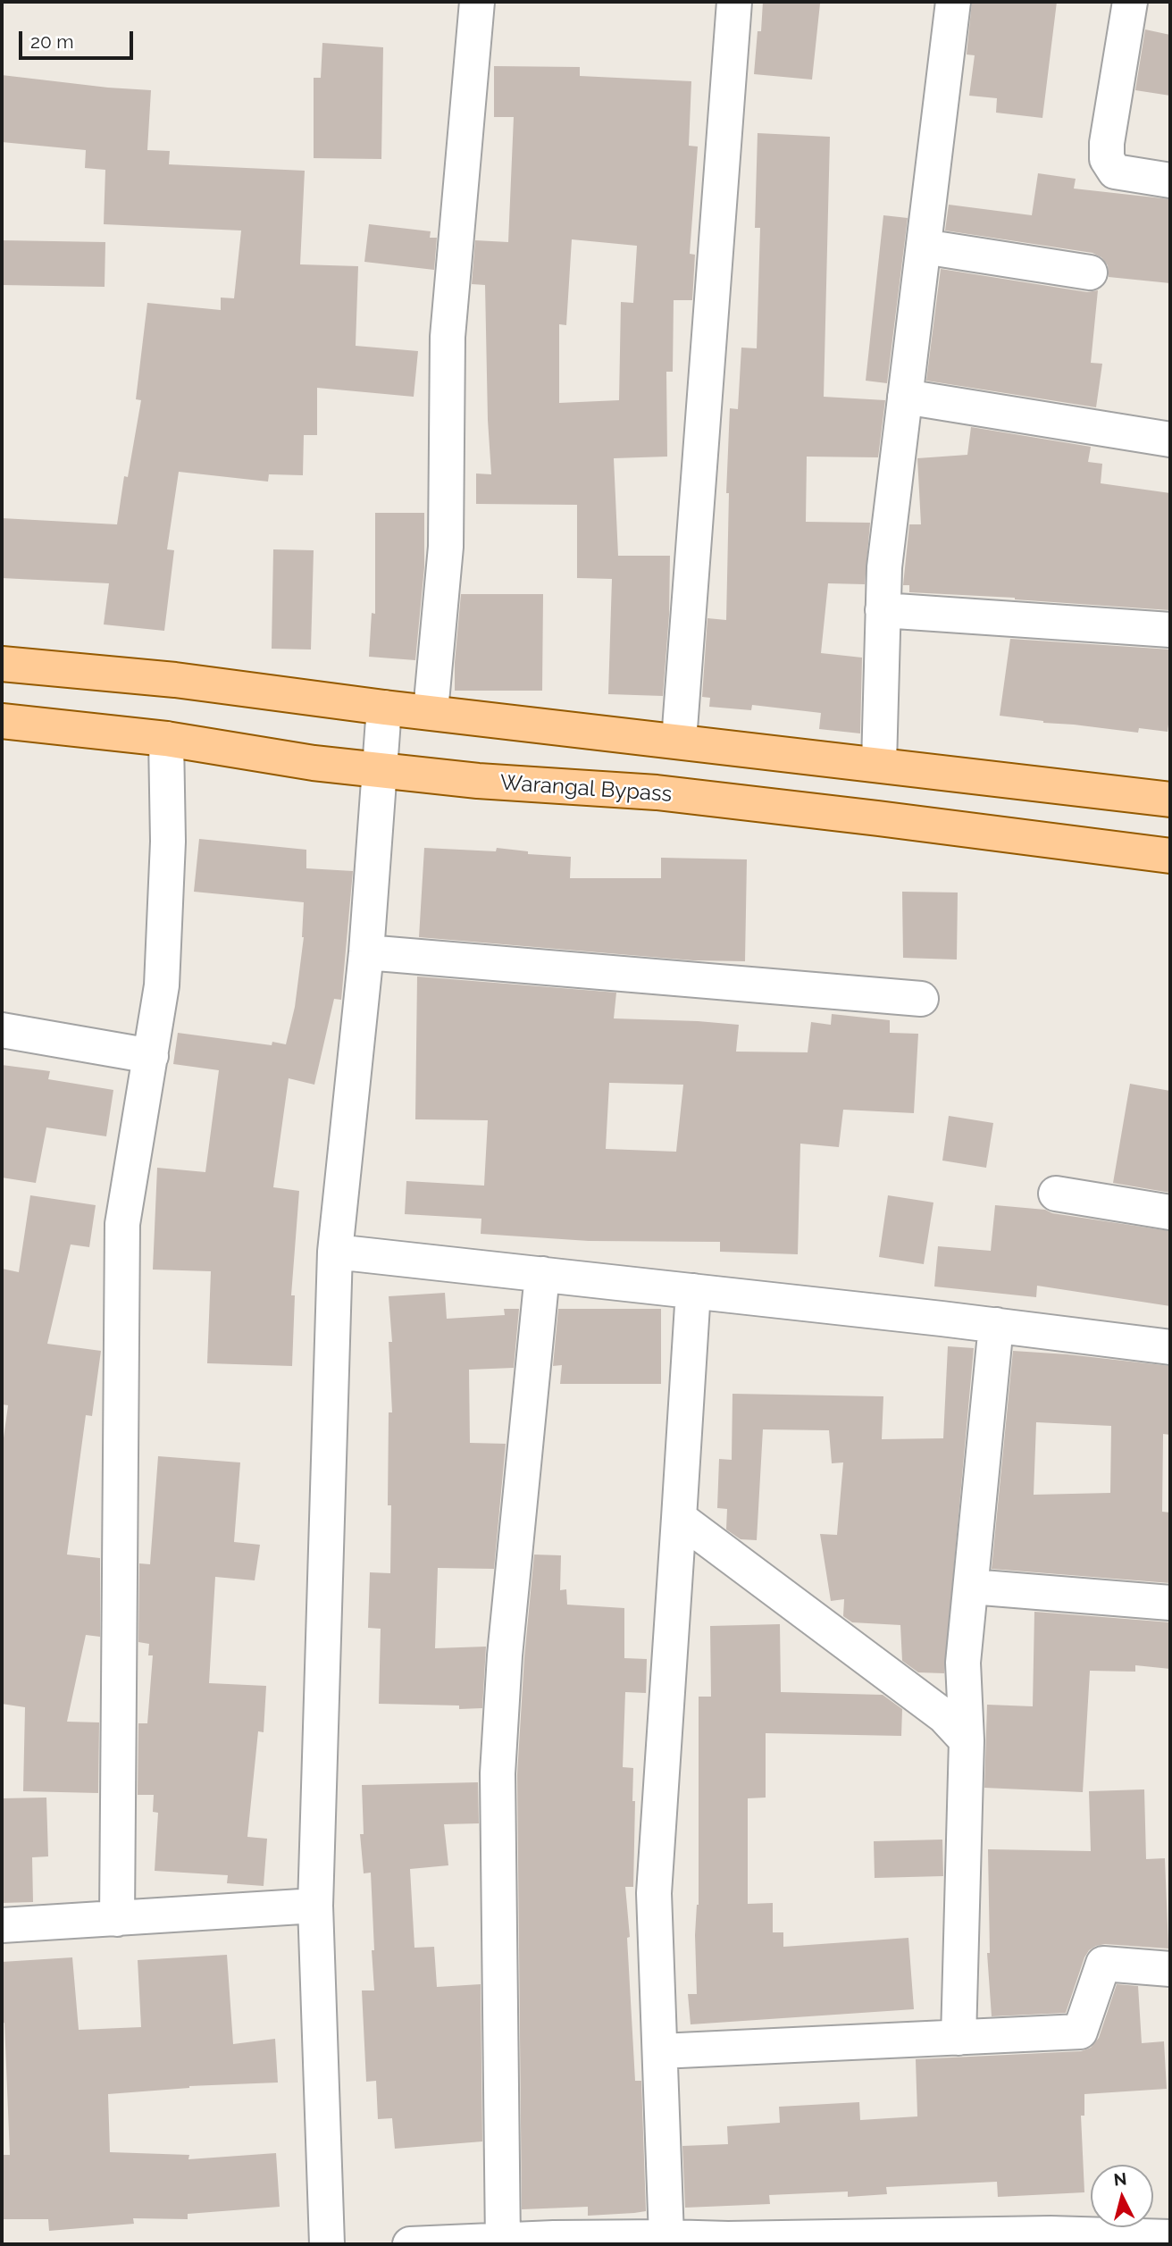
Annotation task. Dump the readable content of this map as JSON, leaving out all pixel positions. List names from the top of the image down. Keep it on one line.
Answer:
{"streets":{"main road":["Warangal Bypass"]},"scale_bar":"20 m","north":"top"}
